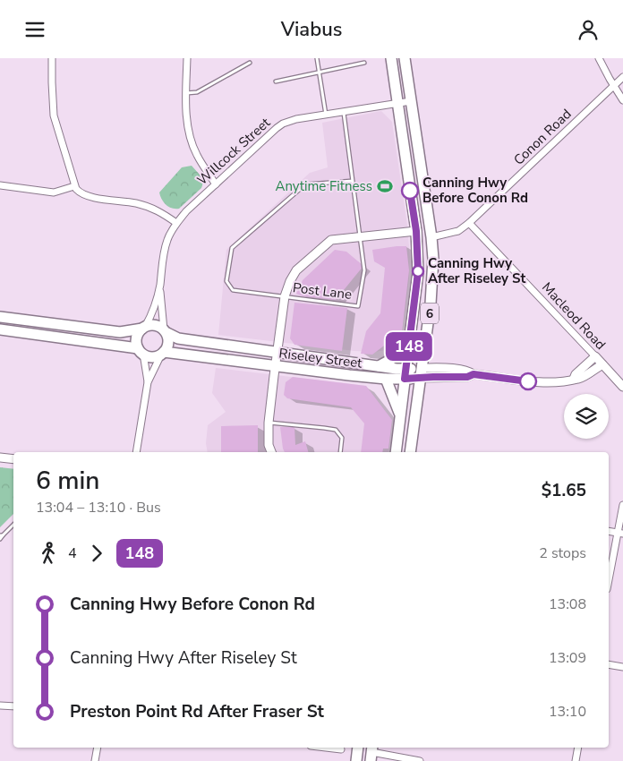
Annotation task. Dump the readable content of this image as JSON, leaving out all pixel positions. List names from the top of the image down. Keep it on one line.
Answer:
{"streets":{"highway":["6","Riseley Street"],"street":["Conon Road","Willcock Street","Macleod Road"],"lane":["Post Lane"]},"crossings":[["Conon Road","6"],["Conon Road","Macleod Road"],["Willcock Street","6"],["Willcock Street","Riseley Street"],["6","Riseley Street"],["Macleod Road","Riseley Street"]],"places":{"sports":["Anytime Fitness"],"other":["Canning Hwy Before Conon Rd","Canning Hwy After Riseley St"]},"lines":["bus line 148"],"page":{"header":"Viabus","on_map":"148","heading":["6 min","13:04 – 13:10 · Bus","$1.65"],"legs":["4","148","2 stops"],"list":[{"name":"Canning Hwy Before Conon Rd","value":"13:08"},{"name":"Canning Hwy After Riseley St","value":"13:09"},{"name":"Preston Point Rd After Fraser St","value":"13:10"}]}}
